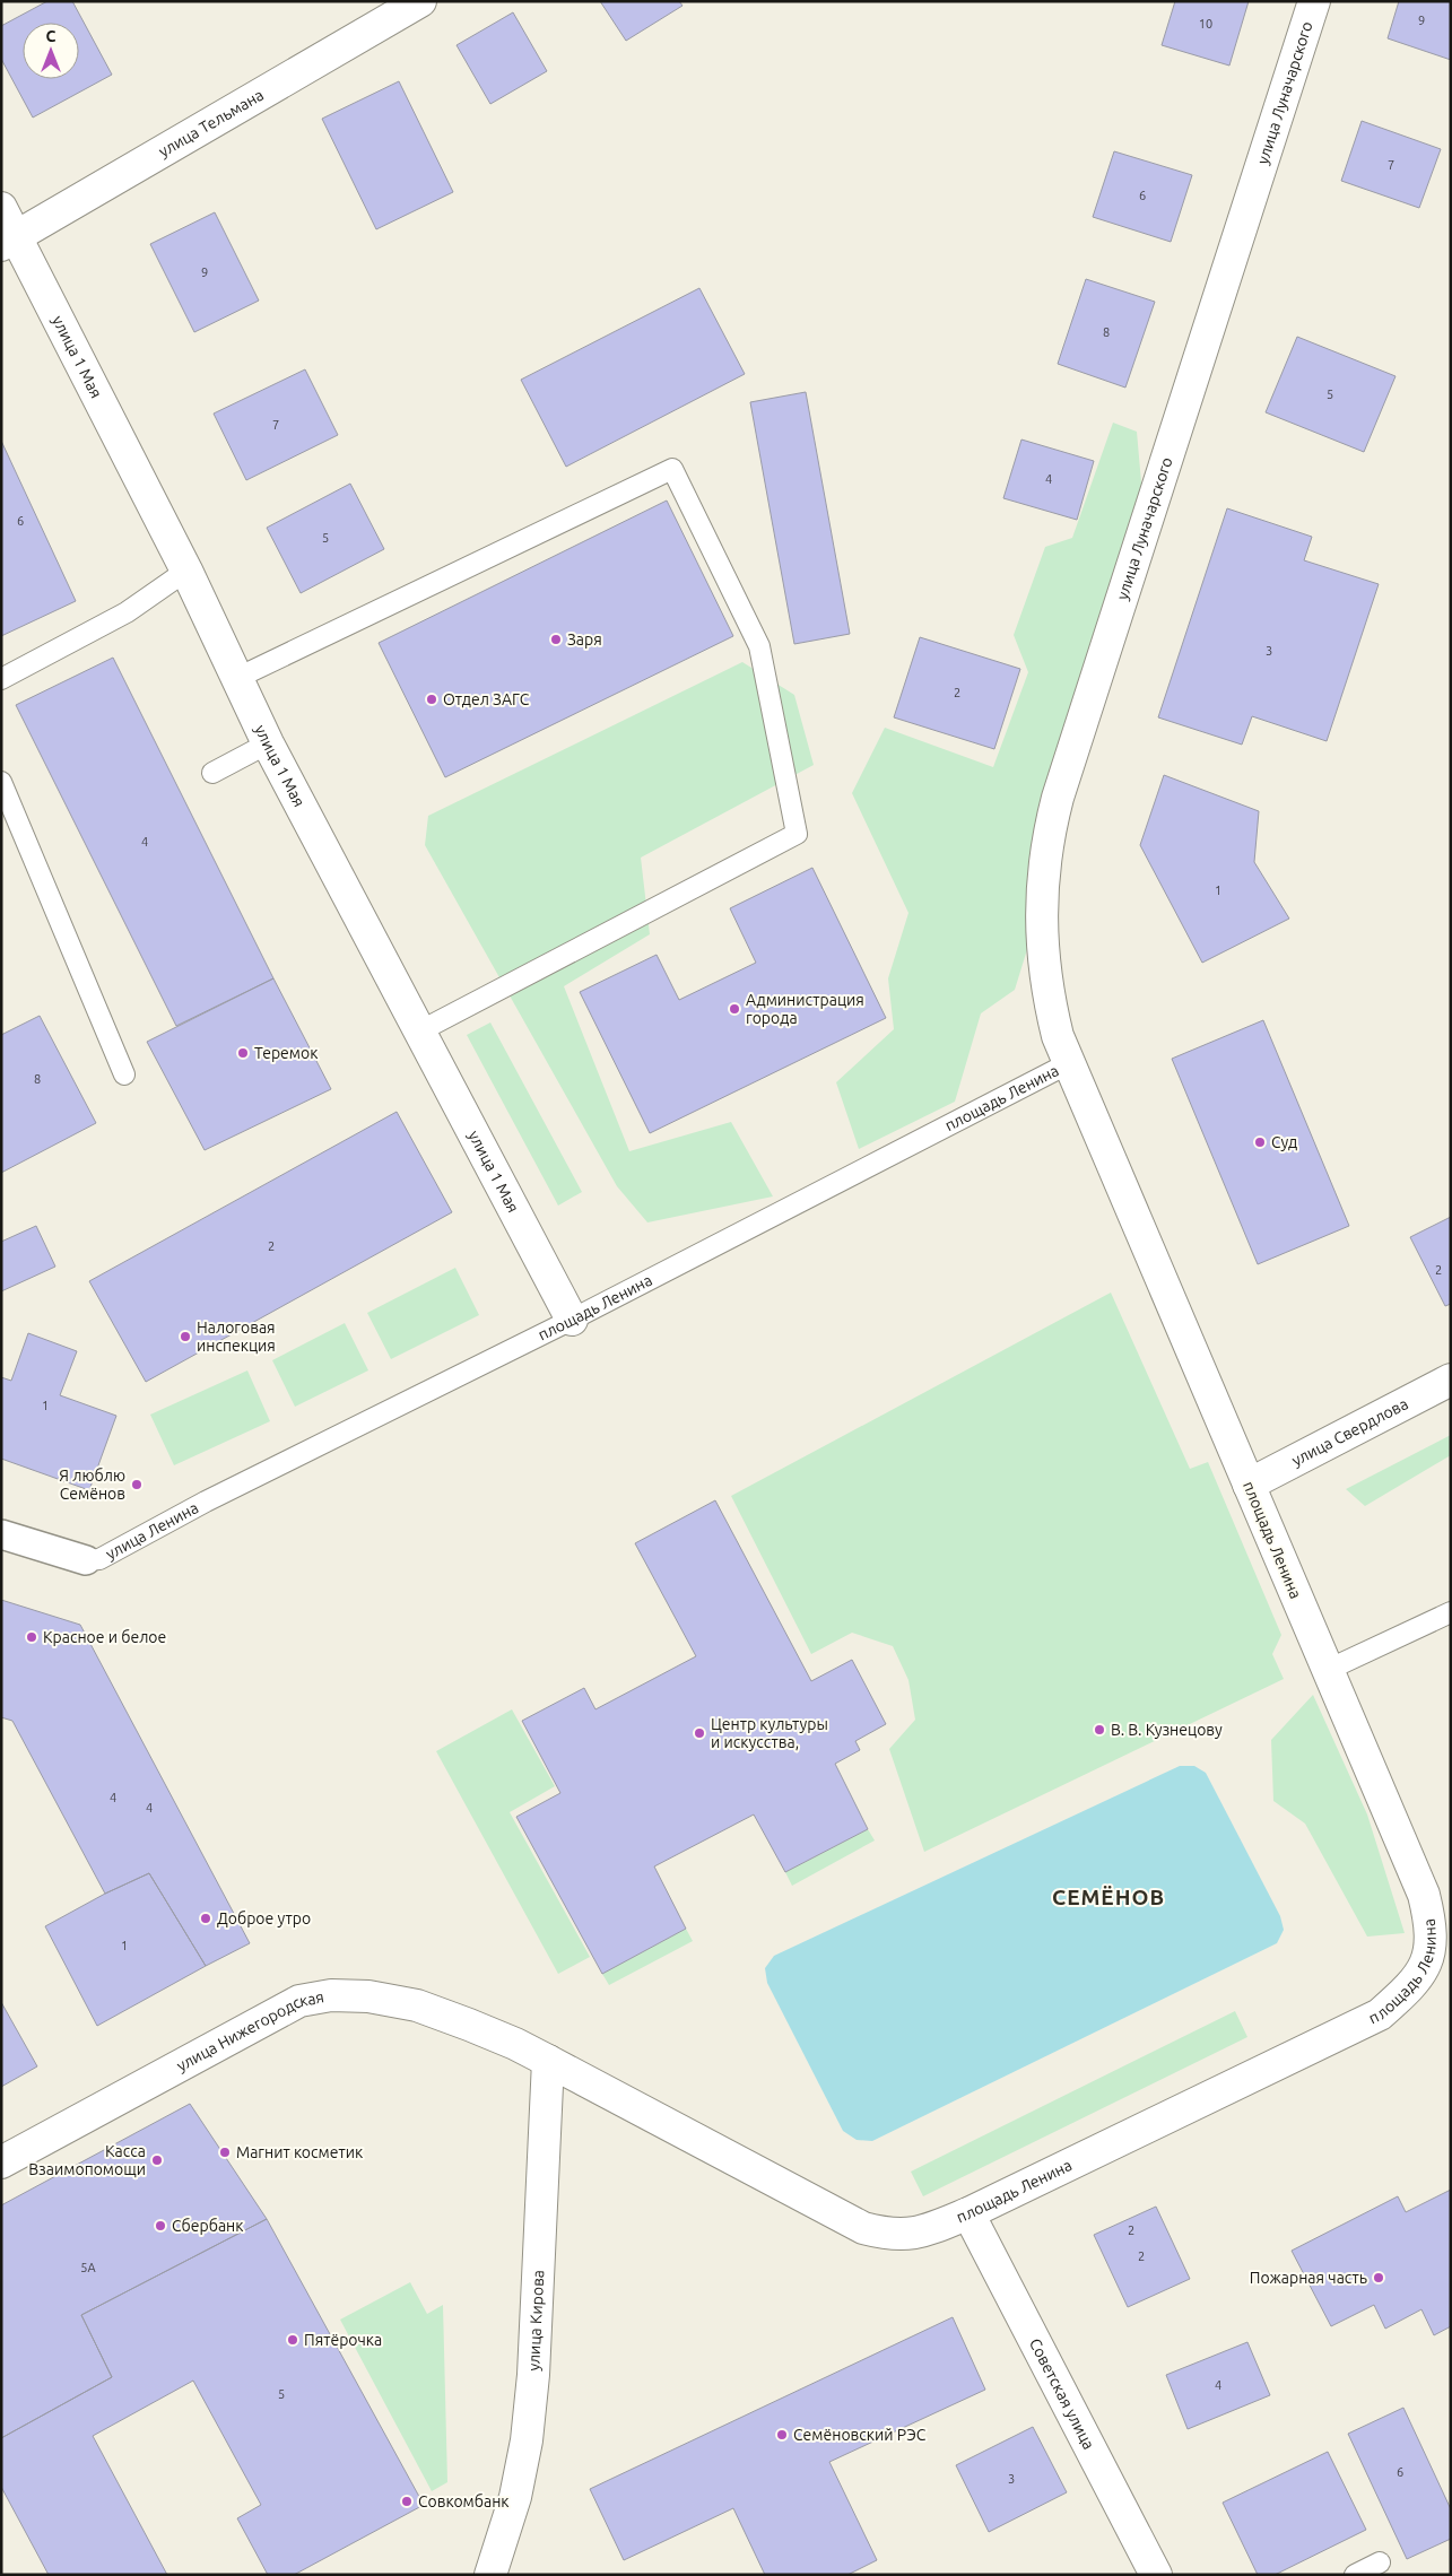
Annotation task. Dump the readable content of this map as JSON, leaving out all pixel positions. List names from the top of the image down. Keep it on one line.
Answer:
{"streets":{"street":["улица Луначарского","улица Тельмана","улица 1 Мая","площадь Ленина","улица Свердлова","улица Ленина","улица Нижегородская","улица Кирова","Советская улица"]},"crossings":[["улица Луначарского","площадь Ленина"],["улица Тельмана","улица 1 Мая"],["улица 1 Мая","площадь Ленина"],["площадь Ленина","улица Свердлова"],["площадь Ленина","улица Ленина"],["площадь Ленина","улица Нижегородская"],["площадь Ленина","улица Кирова"],["площадь Ленина","Советская улица"]],"districts":["СЕМЁНОВ"],"places":["Заря","Отдел ЗАГС","Администрация города","Теремок","Суд","Налоговая инспекция","Я люблю Семёнов","Красное и белое","В. В. Кузнецову","Центр культуры и искусства,","Доброе утро","Магнит косметик","Касса Взаимопомощи","Сбербанк","Пожарная часть","Пятёрочка","Семёновский РЭС","Совкомбанк"],"house_numbers":["9","10","7","6","9","8","5","7","4","6","5","3","2","4","1","8","2","2","1","4","4","1","2","2","5А","4","5","6","3"],"north":"top"}
